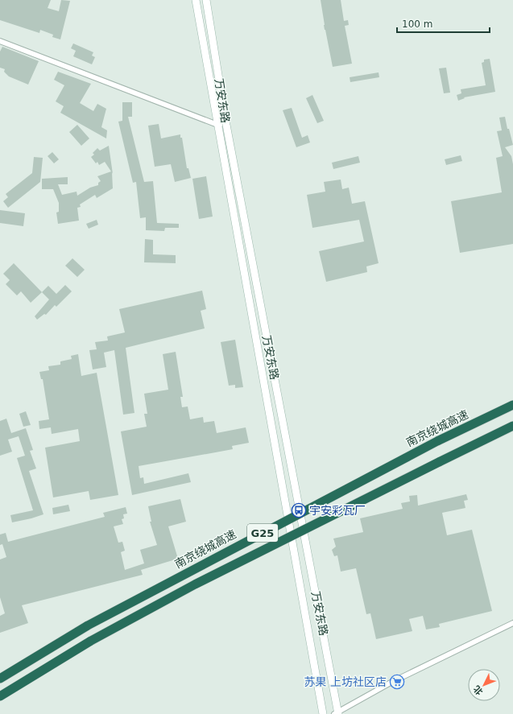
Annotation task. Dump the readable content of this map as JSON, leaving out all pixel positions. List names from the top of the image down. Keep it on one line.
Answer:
{"streets":{"highway":["南京绕城高速","G25"],"main road":["万安东路"]},"crossings":[["南京绕城高速","G25"]],"places":{"bus stop":["宇安彩瓦厂"],"supermarket":["苏果 上坊社区店"]},"scale_bar":"100 m","north":"bottom left"}
